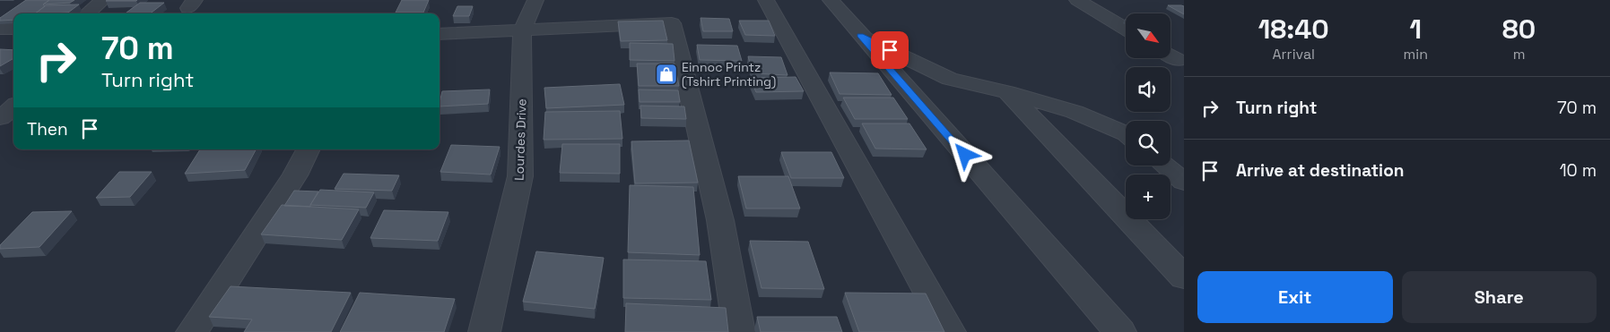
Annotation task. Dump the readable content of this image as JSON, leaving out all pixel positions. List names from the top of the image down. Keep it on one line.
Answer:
{"streets":{"street":["Lourdes Drive"]},"places":{"shop":["Einnoc Printz (Tshirt Printing)"]},"north":"bottom right","page":{"eta":["18:40","Arrival","1","min","80","m"],"map_buttons":"+","turn":["70 m","Turn right"],"list":[{"name":"Turn right","value":"70 m"},{"name":"Arrive at destination","value":"10 m"}],"then":"Then","buttons":["Exit","Share"]}}
